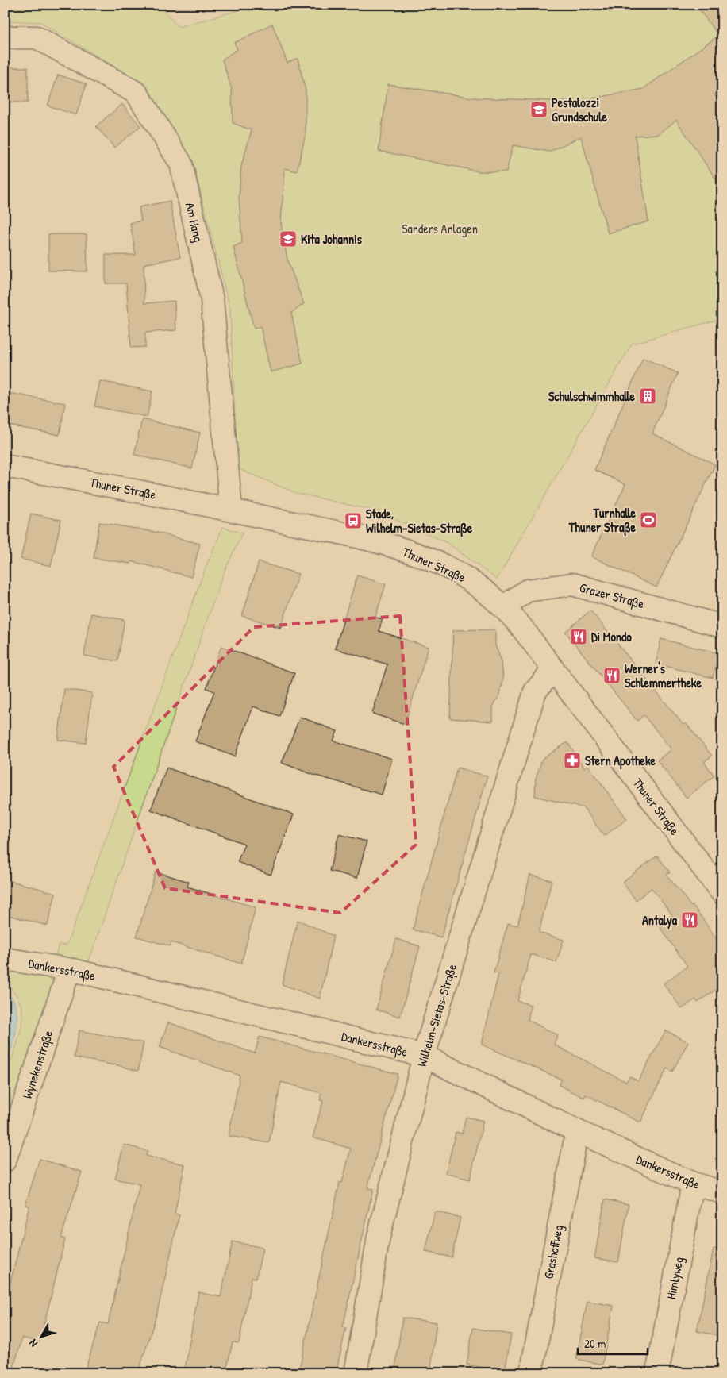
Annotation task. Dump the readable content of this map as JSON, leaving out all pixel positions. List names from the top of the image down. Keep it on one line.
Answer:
{"streets":{"street":["Am Hang","Thuner Straße","Grazer Straße","Dankersstraße","Wilhelm-Sietas-Straße","Wynekenstraße","Grashoffweg","Himlyweg"]},"crossings":[["Am Hang","Thuner Straße"],["Thuner Straße","Grazer Straße"],["Thuner Straße","Wilhelm-Sietas-Straße"],["Dankersstraße","Wilhelm-Sietas-Straße"],["Dankersstraße","Wynekenstraße"],["Dankersstraße","Grashoffweg"],["Dankersstraße","Himlyweg"]],"parks":["Sanders Anlagen"],"places":{"school or university":["Pestalozzi Grundschule","Kita Johannis"],"building":["Schulschwimmhalle"],"sports":["Turnhalle Thuner Straße"],"bus stop":["Stade, Wilhelm-Sietas-Straße"],"restaurant":["Di Mondo","Werner's Schlemmertheke","Antalya"],"pharmacy":["Stern Apotheke"]},"scale_bar":"20 m","north":"bottom left"}
